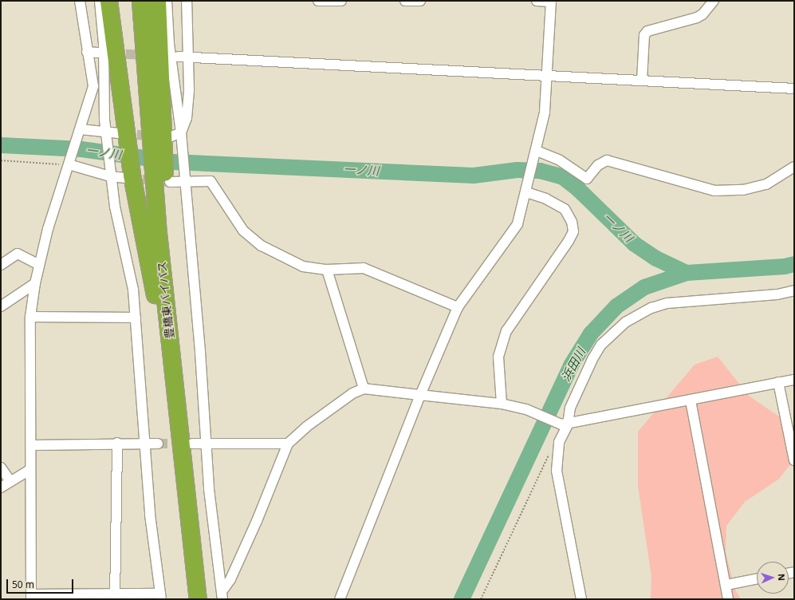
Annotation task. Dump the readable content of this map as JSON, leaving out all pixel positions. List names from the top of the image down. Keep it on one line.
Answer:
{"streets":{"highway":["豊橋東バイパス"]},"water":["一ノ川","浜田川"],"scale_bar":"50 m","north":"right"}
